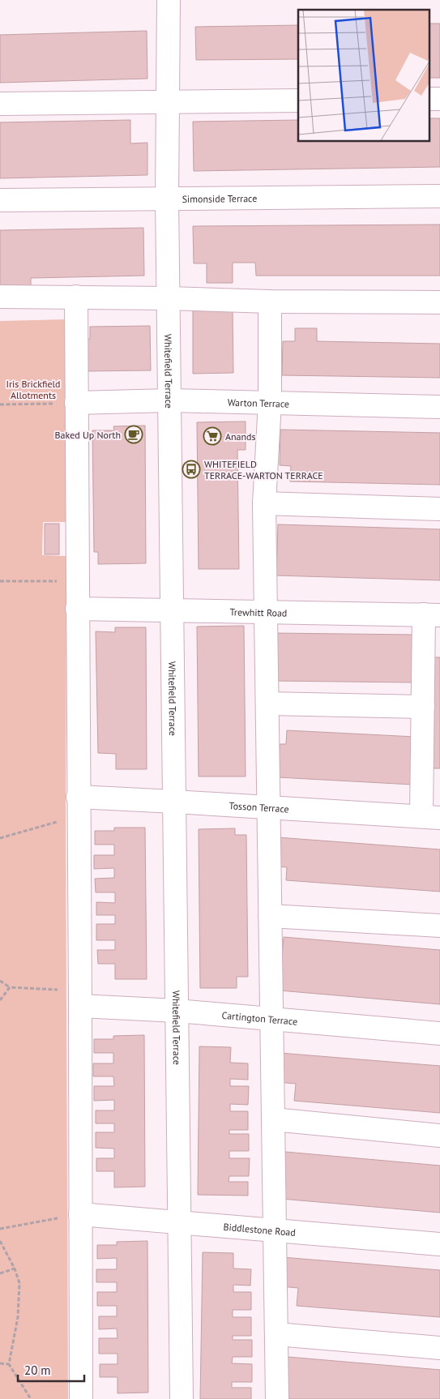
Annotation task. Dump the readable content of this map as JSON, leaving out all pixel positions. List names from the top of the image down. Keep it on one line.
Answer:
{"streets":{"street":["Simonside Terrace","Whitefield Terrace","Warton Terrace","Trewhitt Road","Tosson Terrace","Cartington Terrace","Biddlestone Road"]},"crossings":[["Simonside Terrace","Whitefield Terrace"],["Whitefield Terrace","Warton Terrace"],["Whitefield Terrace","Trewhitt Road"],["Whitefield Terrace","Tosson Terrace"],["Whitefield Terrace","Cartington Terrace"],["Whitefield Terrace","Biddlestone Road"]],"parks":["Iris Brickfield Allotments"],"places":{"cafe":["Baked Up North"],"supermarket":["Anands"],"bus stop":["WHITEFIELD TERRACE-WARTON TERRACE"]},"scale_bar":"20 m"}
